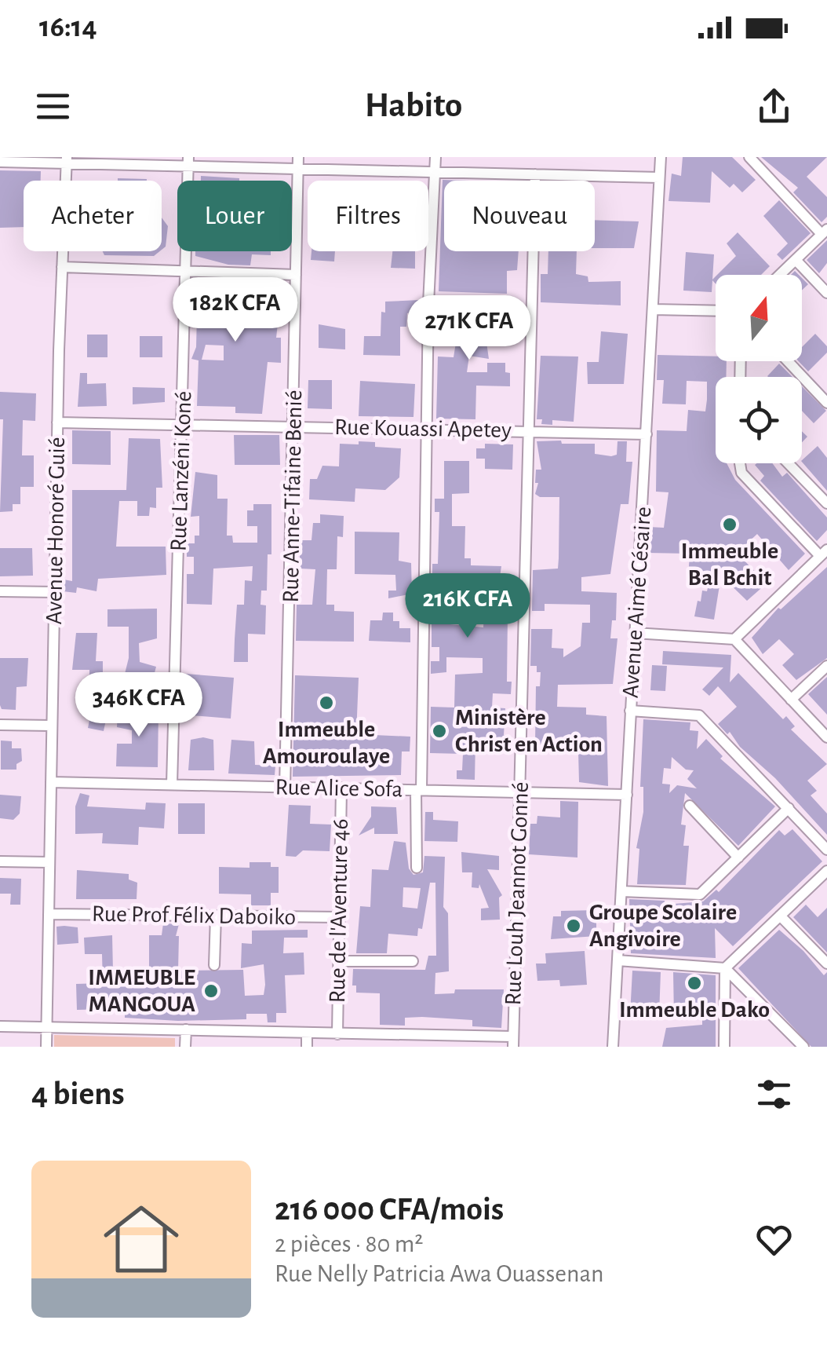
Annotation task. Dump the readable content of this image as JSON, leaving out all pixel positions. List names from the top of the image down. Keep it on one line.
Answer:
{"streets":{"street":["Rue Kouassi Apetey","Rue Lanzéni Koné","Rue Anne-Tifaine Benié","Avenue Honoré Guié","Avenue Aimé Césaire","Rue Alice Sofa","Rue Louh Jeannot Gonné","Rue de l'Aventure 46","Rue Prof Félix Daboiko"]},"crossings":[["Rue Kouassi Apetey","Rue Lanzéni Koné"],["Rue Kouassi Apetey","Rue Anne-Tifaine Benié"],["Rue Kouassi Apetey","Avenue Honoré Guié"],["Rue Kouassi Apetey","Avenue Aimé Césaire"],["Rue Kouassi Apetey","Rue Louh Jeannot Gonné"],["Rue Lanzéni Koné","Rue Alice Sofa"],["Rue Anne-Tifaine Benié","Rue Alice Sofa"],["Avenue Honoré Guié","Rue Alice Sofa"],["Avenue Honoré Guié","Rue Prof Félix Daboiko"],["Avenue Aimé Césaire","Rue Alice Sofa"],["Rue Alice Sofa","Rue Louh Jeannot Gonné"],["Rue Alice Sofa","Rue de l'Aventure 46"],["Rue de l'Aventure 46","Rue Prof Félix Daboiko"]],"places":["Immeuble Bal Bchit","Immeuble Amouroulaye","Ministère Christ en Action","Groupe Scolaire Angivoire","Immeuble Dako","IMMEUBLE MANGOUA"],"north":"top","page":{"status":"16:14","header":"Habito","chip":["Acheter","Louer","Filtres","Nouveau"],"price":["182K CFA","271K CFA","216K CFA","346K CFA"],"heading":"4 biens","list":[{"name":"216 000 CFA/mois","note":"2 pièces · 80 m² · Rue Nelly Patricia Awa Ouassenan"}]}}
